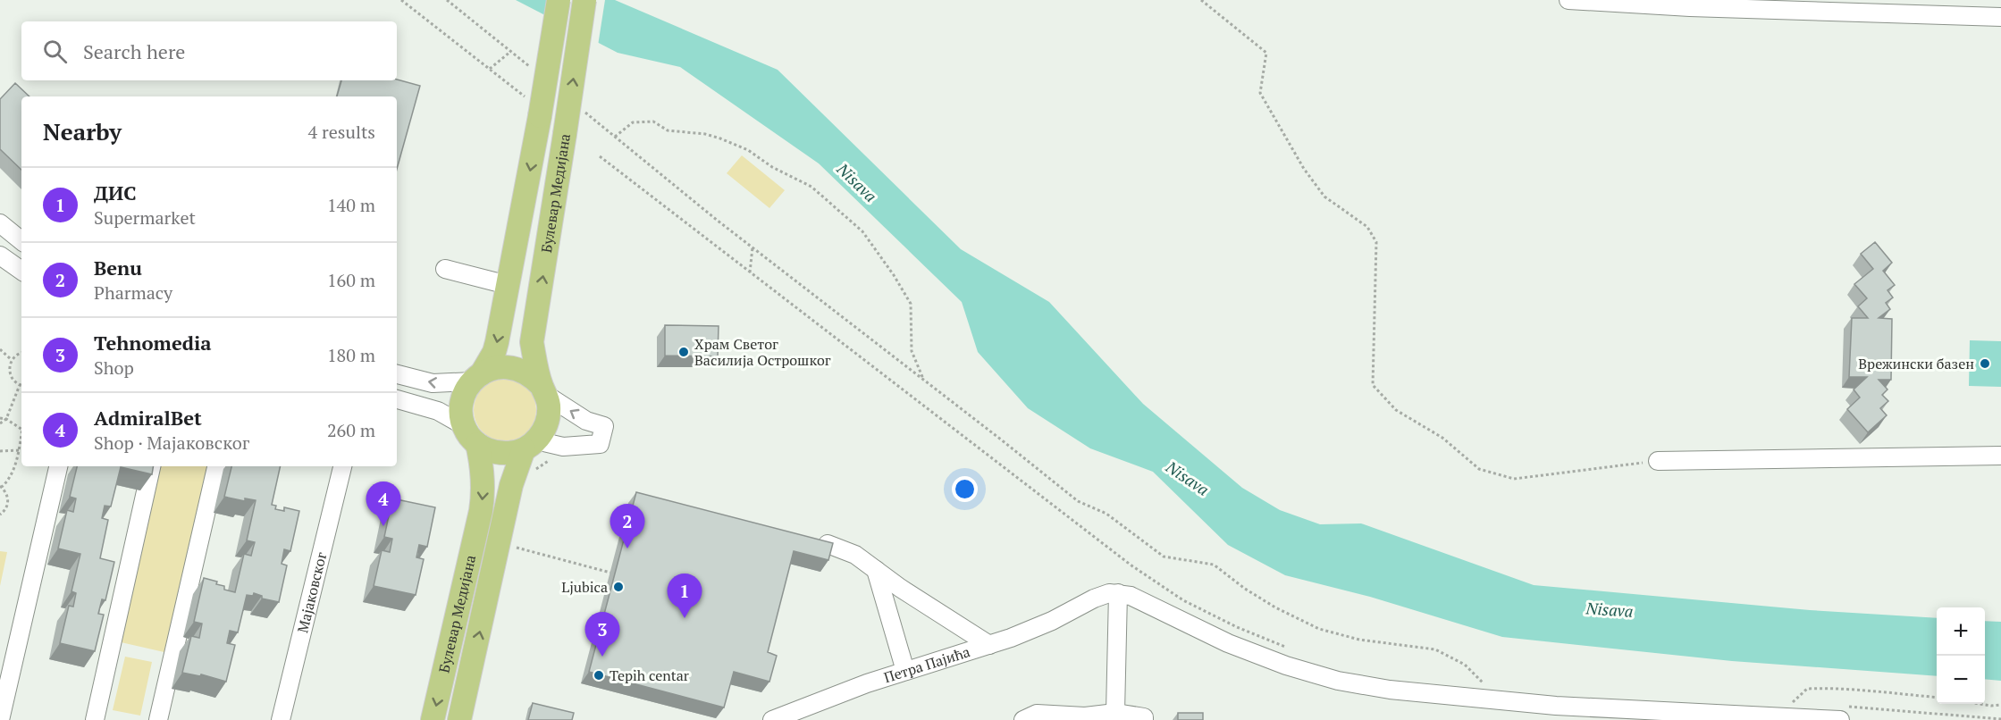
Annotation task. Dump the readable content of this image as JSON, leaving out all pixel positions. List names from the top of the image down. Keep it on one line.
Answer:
{"streets":{"main road":["Булевар Медијана"],"street":["Мајаковског","Петра Пајића"]},"water":["Nisava"],"places":["Храм Светог Василија Острошког","Врежински базен","Ljubica","Tepih centar"],"page":{"search":"Search here","heading":["Nearby","4 results"],"list":[{"mark":"1","name":"ДИС","note":"Supermarket","value":"140 m"},{"mark":"2","name":"Benu","note":"Pharmacy","value":"160 m"},{"mark":"3","name":"Tehnomedia","note":"Shop","value":"180 m"},{"mark":"4","name":"AdmiralBet","note":"Shop · Мајаковског","value":"260 m"}],"pins":["4","2","1","3"],"map_buttons":["+","−"]}}
